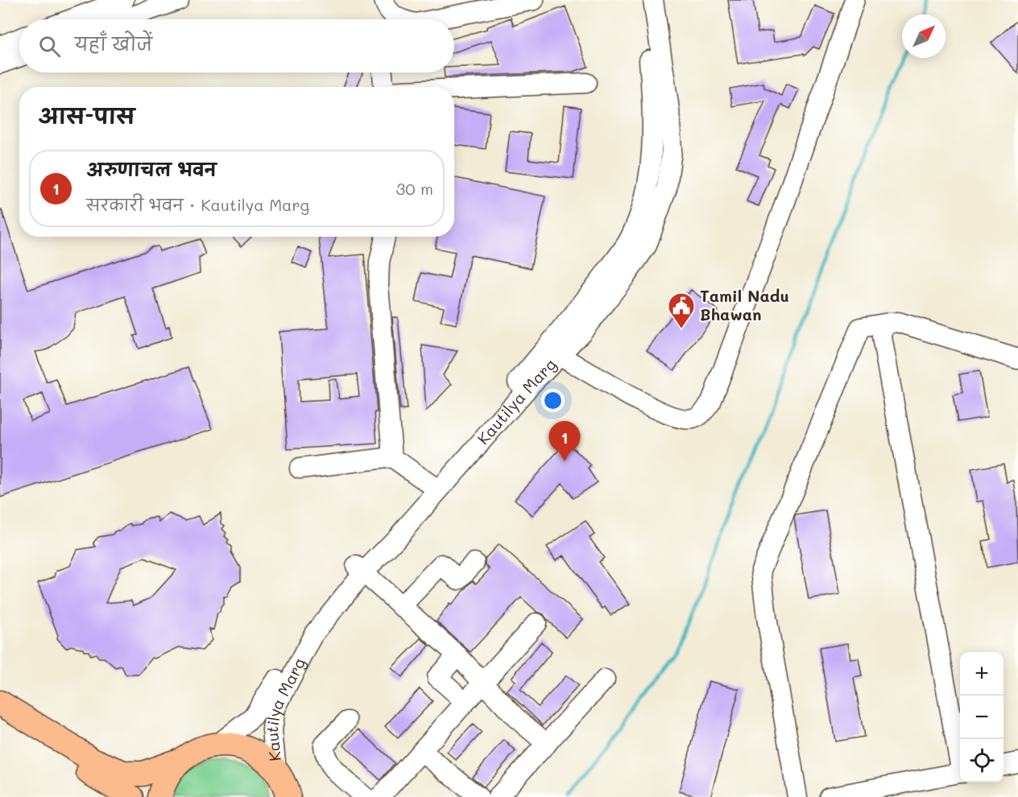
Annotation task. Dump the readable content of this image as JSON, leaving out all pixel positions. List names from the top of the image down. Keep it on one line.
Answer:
{"streets":{"street":["Kautilya Marg"]},"places":{"public building":["Tamil Nadu Bhawan"]},"north":"top right","page":{"search":"यहाँ खोजें","heading":"आस-पास","list":[{"mark":"1","name":"अरुणाचल भवन","note":"सरकारी भवन · Kautilya Marg","value":"30 m"}],"pins":"1","map_buttons":["+","−"]}}
